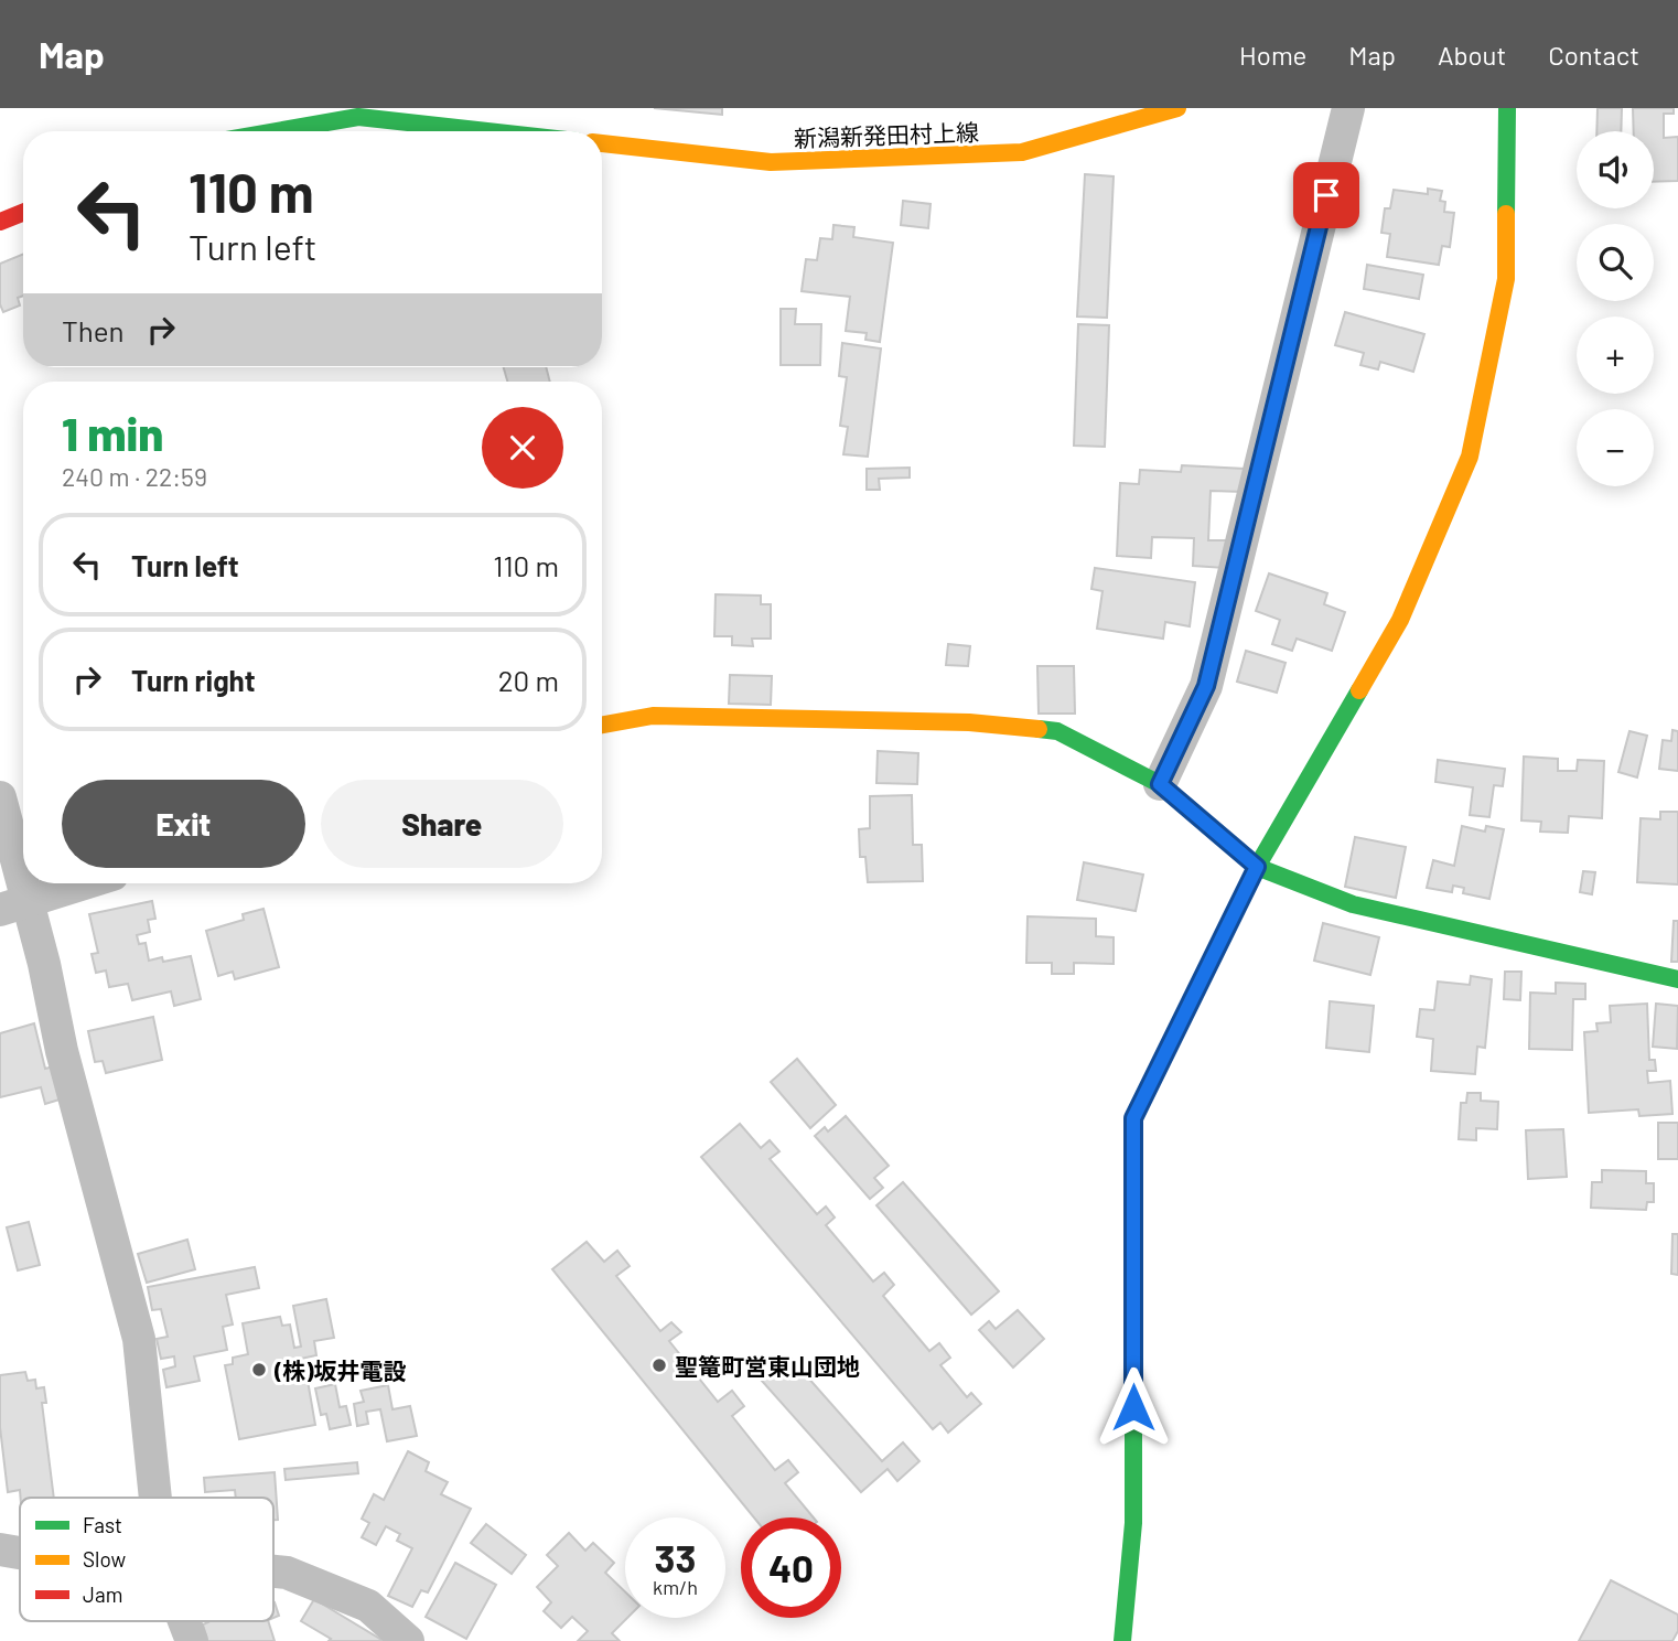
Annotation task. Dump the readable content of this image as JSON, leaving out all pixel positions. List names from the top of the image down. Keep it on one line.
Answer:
{"streets":{"street":["新潟新発田村上線"]},"places":["聖篭町営東山団地","(株)坂井電設"],"legend":["Fast","Slow","Jam"],"page":{"header":"Map","nav":["Home","Map","About","Contact"],"map_buttons":["+","−"],"turn":["110 m","Turn left"],"then":"Then","heading":["1 min","240 m · 22:59"],"list":[{"name":"Turn left","value":"110 m"},{"name":"Turn right","value":"20 m"}],"buttons":["Exit","Share"],"speed":"33 km/h","limit":"40"}}
